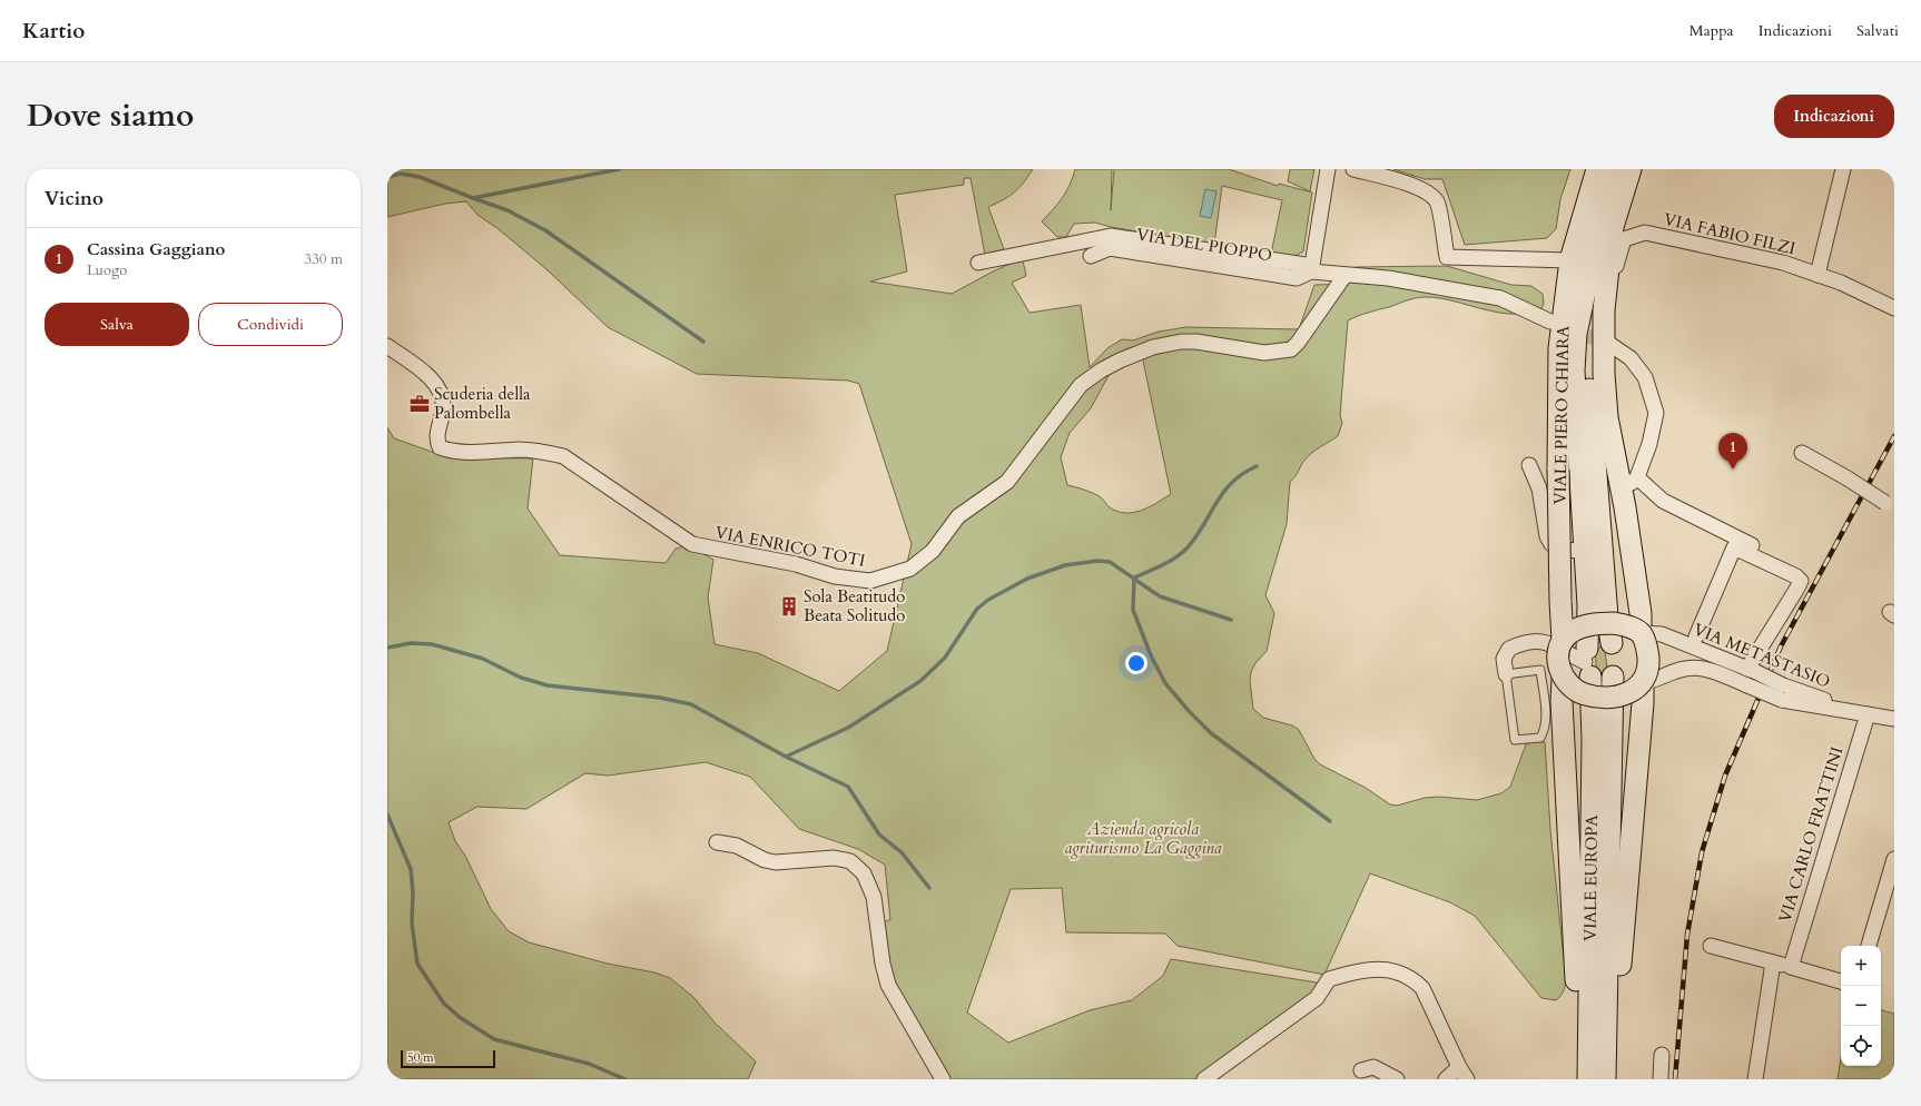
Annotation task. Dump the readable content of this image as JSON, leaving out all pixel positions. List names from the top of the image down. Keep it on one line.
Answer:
{"streets":{"street":["VIA FABIO FILZI","VIA DEL PIOPPO","VIALE PIERO CHIARA","VIA ENRICO TOTI","VIA METASTASIO","VIA CARLO FRATTINI","VIALE EUROPA"]},"crossings":[["VIALE PIERO CHIARA","VIA METASTASIO"],["VIALE PIERO CHIARA","VIALE EUROPA"],["VIA METASTASIO","VIA CARLO FRATTINI"],["VIA METASTASIO","VIALE EUROPA"]],"parks":["Azienda agricola agriturismo La Gaggina"],"places":{"office":["Scuderia della Palombella"],"building":["Sola Beatitudo Beata Solitudo"]},"scale_bar":"50 m","page":{"header":"Kartio","nav":["Mappa","Indicazioni","Salvati"],"title":"Dove siamo","buttons":["Indicazioni",["Salva","Condividi"]],"heading":"Vicino","list":[{"mark":"1","name":"Cassina Gaggiano","note":"Luogo","value":"330 m"}],"pins":"1","map_buttons":["+","−"],"scale":"50 m"}}
